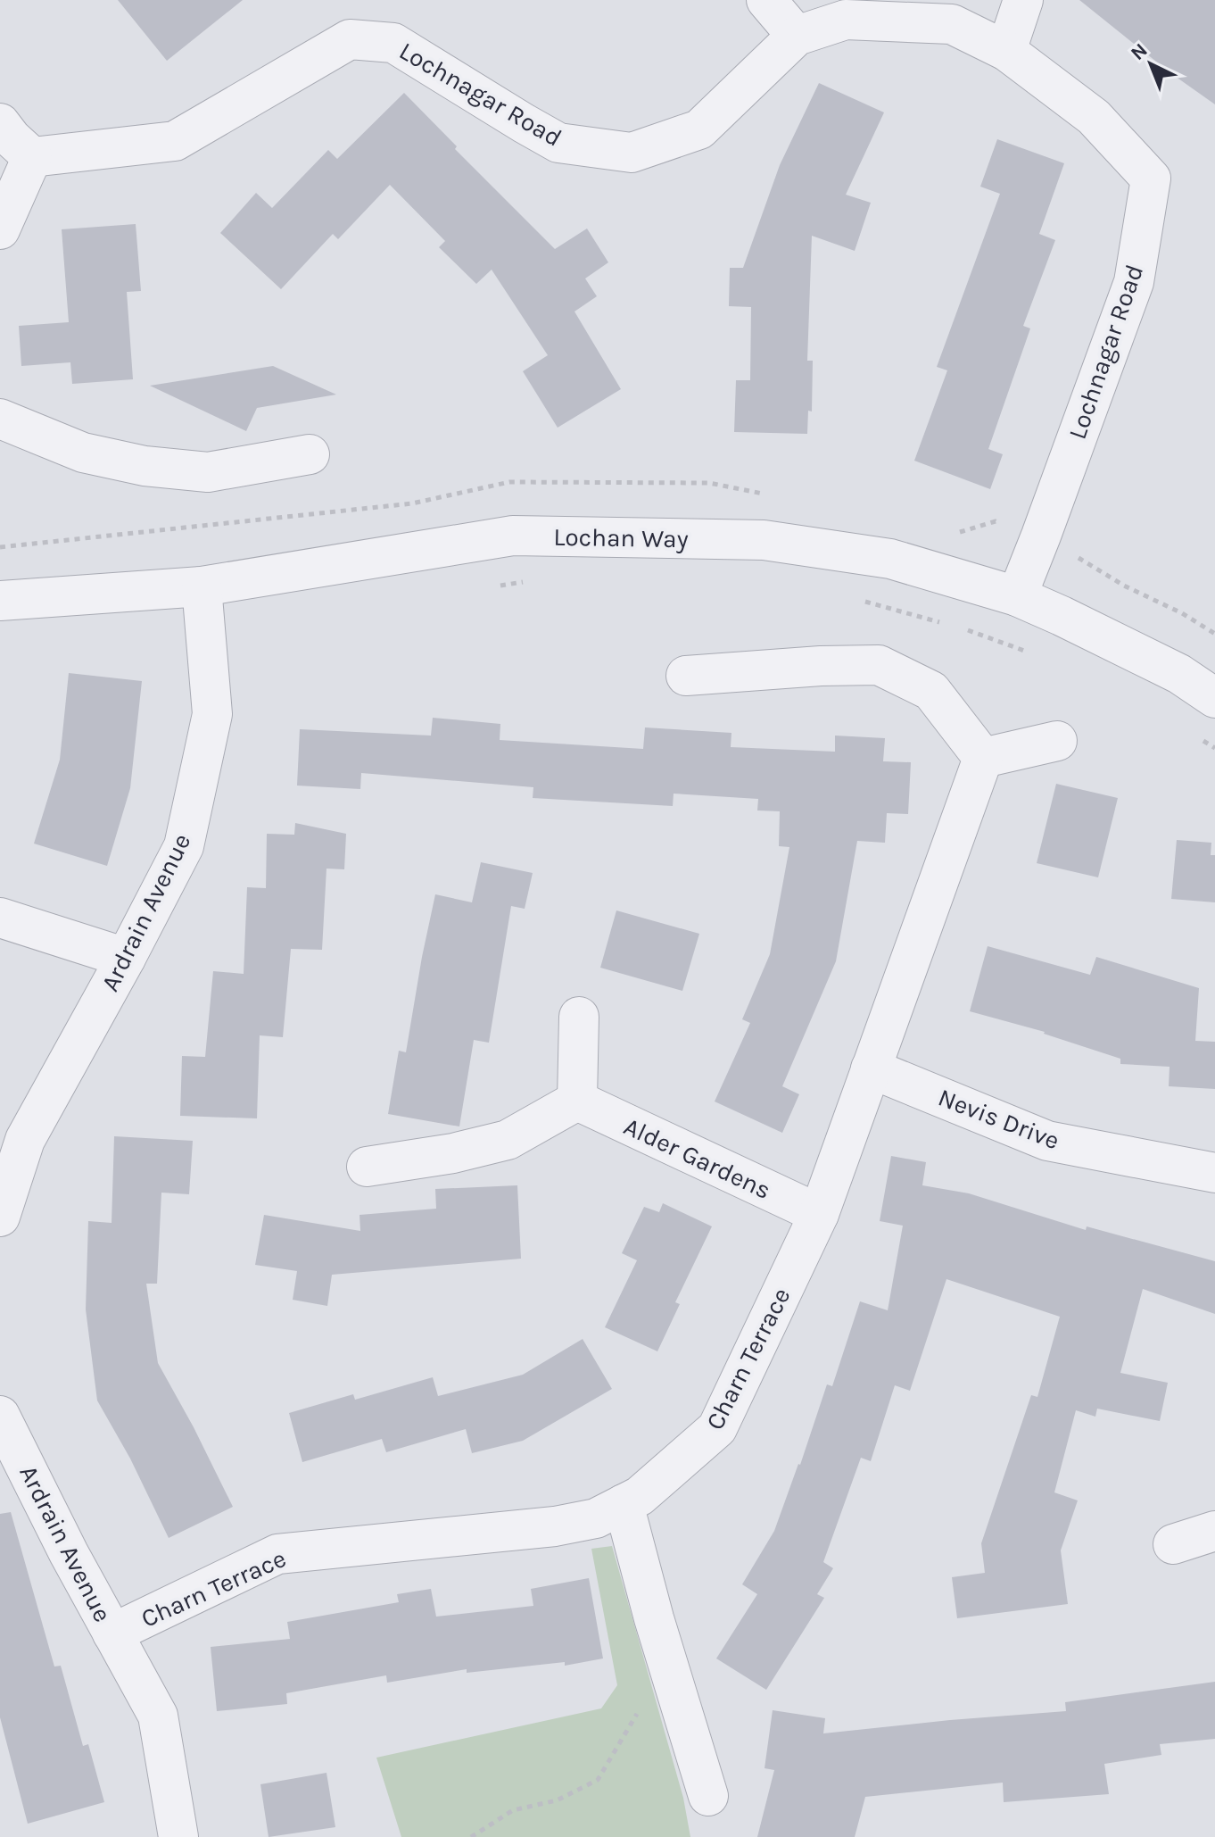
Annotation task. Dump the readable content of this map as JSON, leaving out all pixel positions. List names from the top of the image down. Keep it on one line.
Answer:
{"streets":{"street":["Lochnagar Road","Lochan Way","Ardrain Avenue","Nevis Drive","Alder Gardens","Charn Terrace"]},"crossings":[["Lochnagar Road","Lochan Way"],["Lochan Way","Ardrain Avenue"],["Ardrain Avenue","Charn Terrace"],["Nevis Drive","Charn Terrace"],["Alder Gardens","Charn Terrace"]],"north":"top left"}
